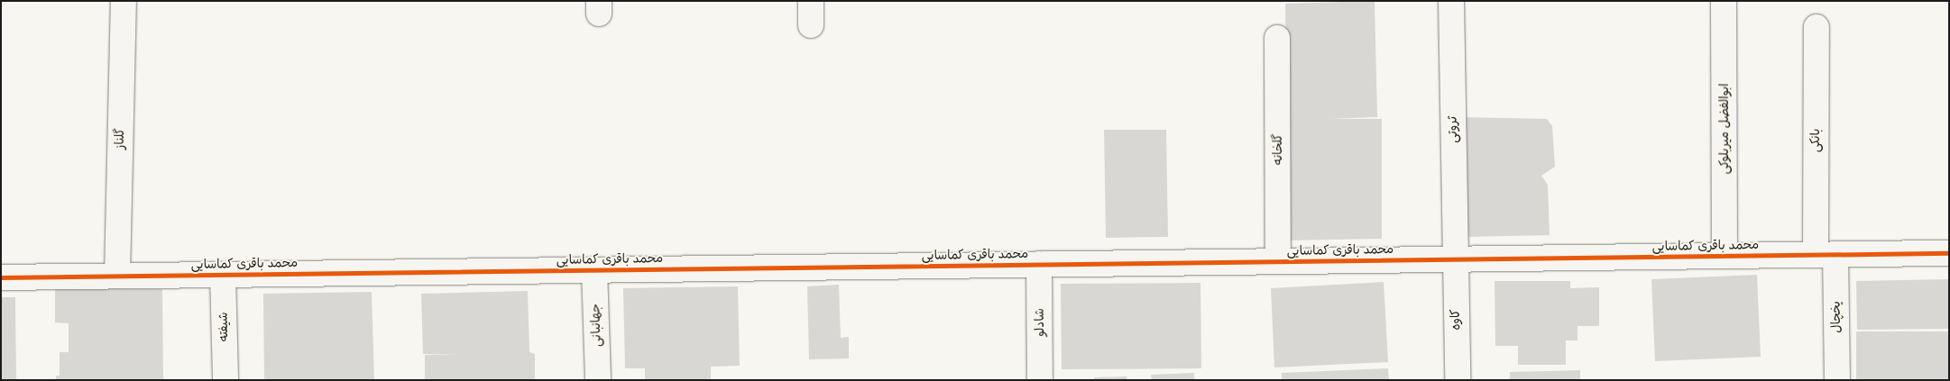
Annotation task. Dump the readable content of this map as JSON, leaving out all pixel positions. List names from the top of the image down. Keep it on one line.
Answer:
{"streets":{"street":["ابوالفضل میربلوکی","ثروتی","گلناز","بانکی","گلخانه","محمد باقری کماسایی","یخچال","کاوه","شادلو","جهانبانی","شیفته"]},"crossings":[["ابوالفضل میربلوکی","محمد باقری کماسایی"],["ثروتی","محمد باقری کماسایی"],["ثروتی","کاوه"],["گلناز","محمد باقری کماسایی"],["بانکی","محمد باقری کماسایی"],["بانکی","یخچال"],["گلخانه","محمد باقری کماسایی"],["محمد باقری کماسایی","یخچال"],["محمد باقری کماسایی","کاوه"],["محمد باقری کماسایی","شادلو"],["محمد باقری کماسایی","جهانبانی"],["محمد باقری کماسایی","شیفته"]]}
